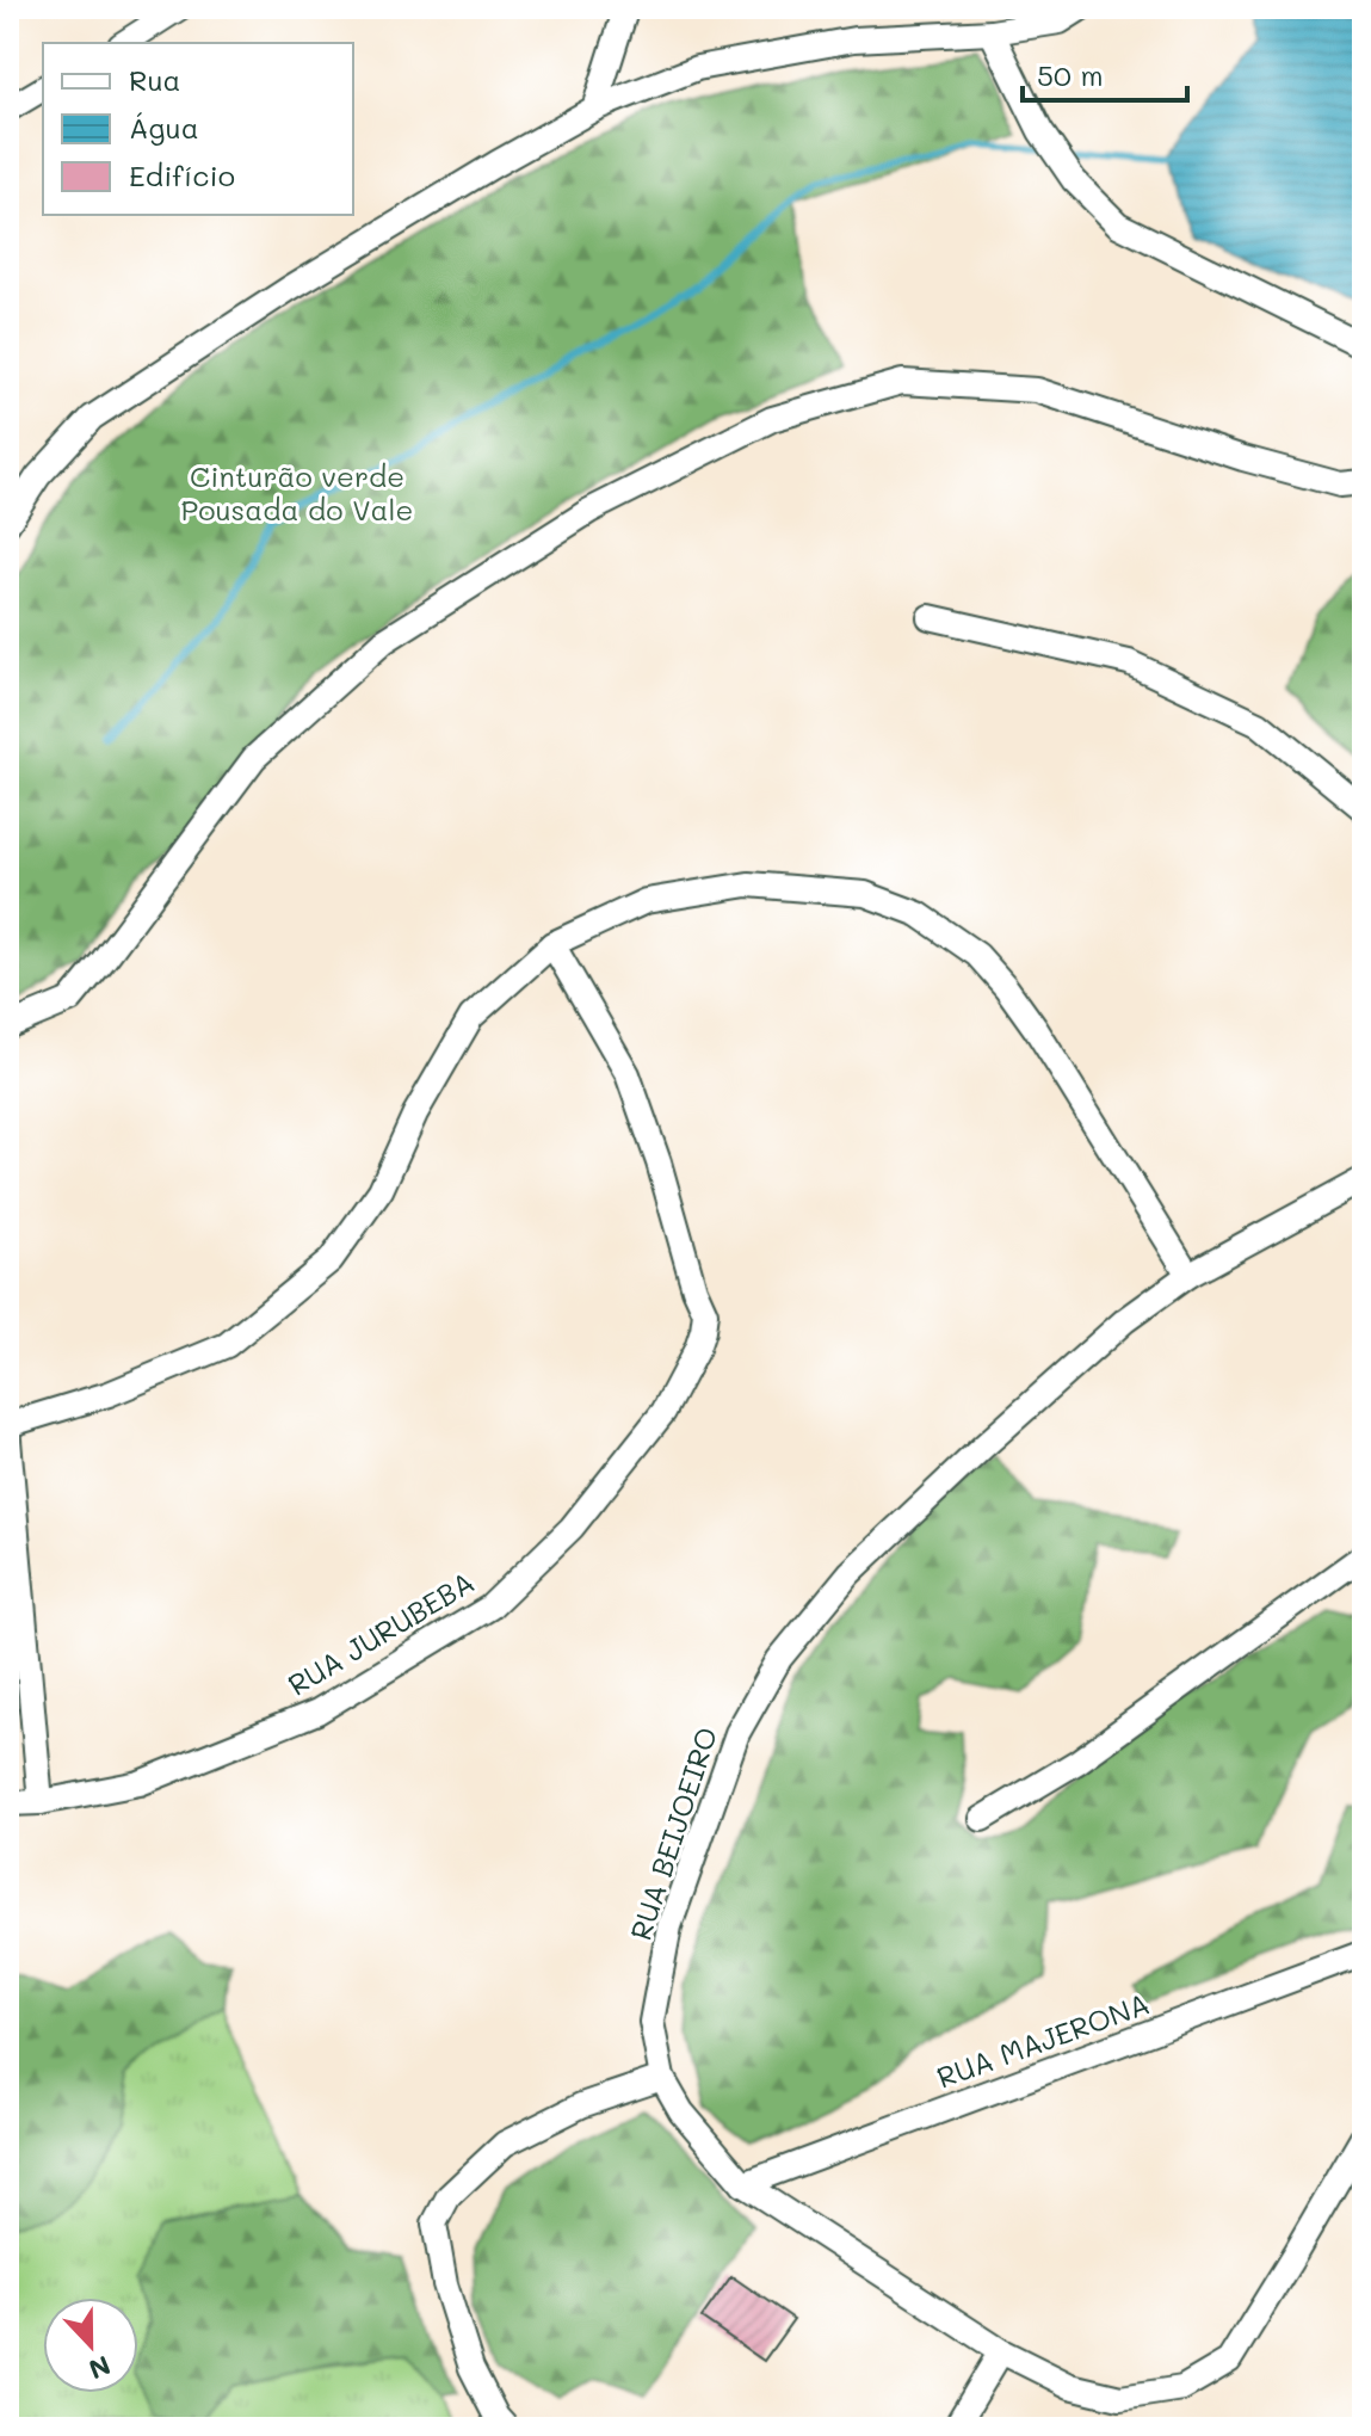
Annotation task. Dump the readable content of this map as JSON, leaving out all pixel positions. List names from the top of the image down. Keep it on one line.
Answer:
{"streets":{"street":["RUA JURUBEBA","RUA BEIJOEIRO","RUA MAJERONA"]},"crossings":[["RUA BEIJOEIRO","RUA MAJERONA"]],"parks":["Cinturão verde Pousada do Vale"],"legend":["Rua","Água","Edifício"],"scale_bar":"50 m","north":"bottom"}
